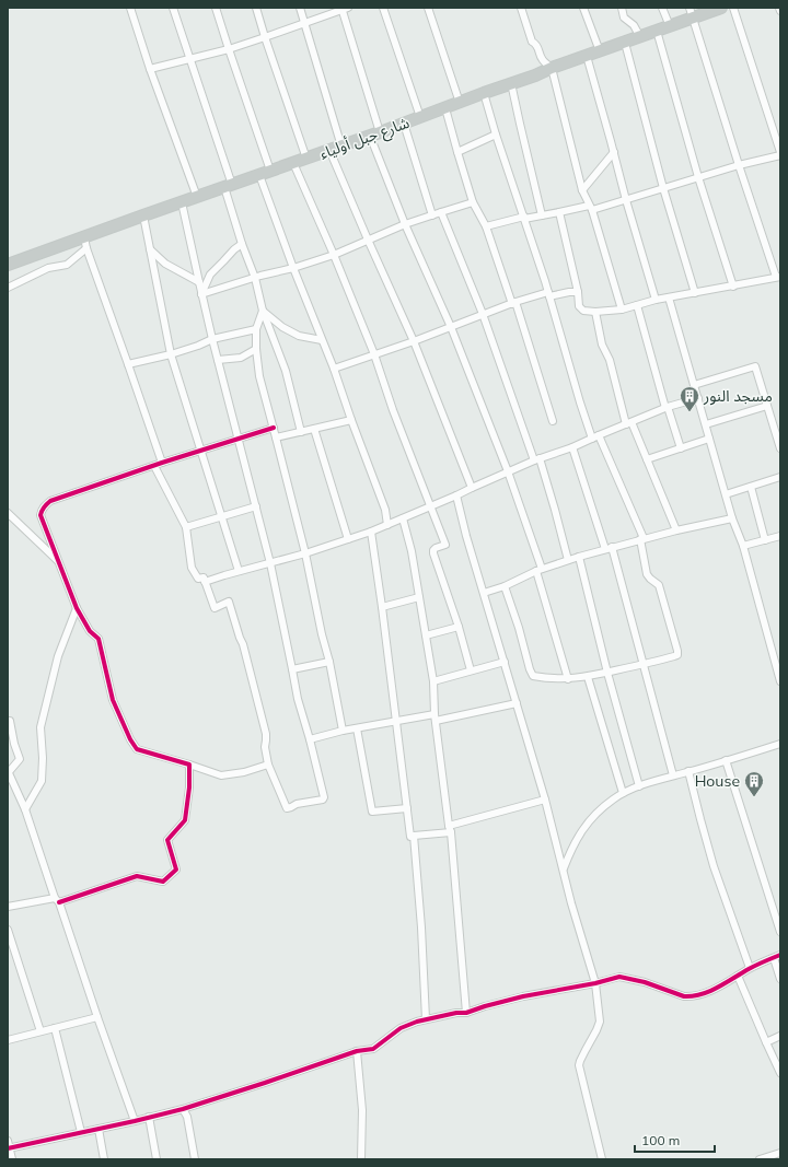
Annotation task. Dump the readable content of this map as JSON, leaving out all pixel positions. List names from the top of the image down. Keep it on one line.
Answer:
{"streets":{"highway":["شارع جبل أولياء"]},"places":{"building":["مسجد النور","House"]},"scale_bar":"100 m"}
